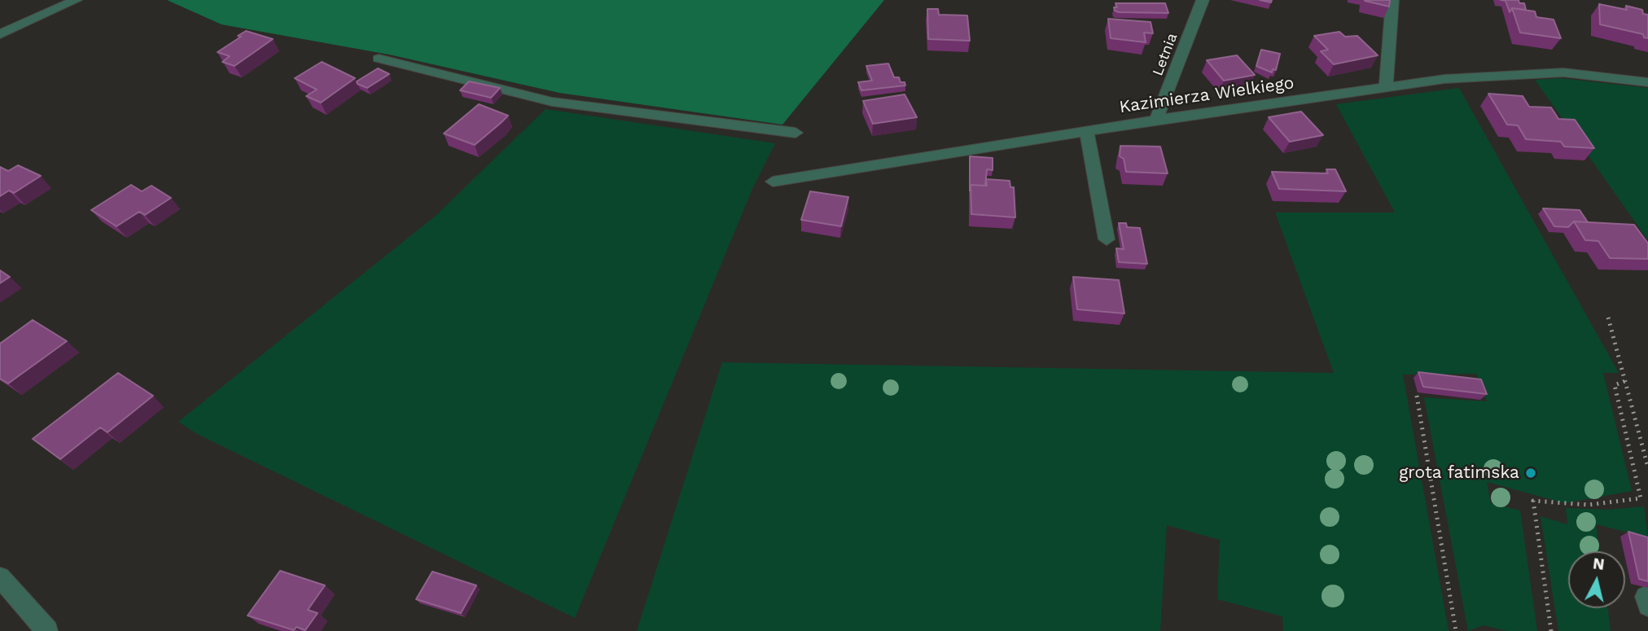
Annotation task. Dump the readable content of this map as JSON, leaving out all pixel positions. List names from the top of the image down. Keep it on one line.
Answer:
{"streets":{"street":["Letnia","Kazimierza Wielkiego"]},"crossings":[["Letnia","Kazimierza Wielkiego"]],"places":["grota fatimska"],"north":"top"}
